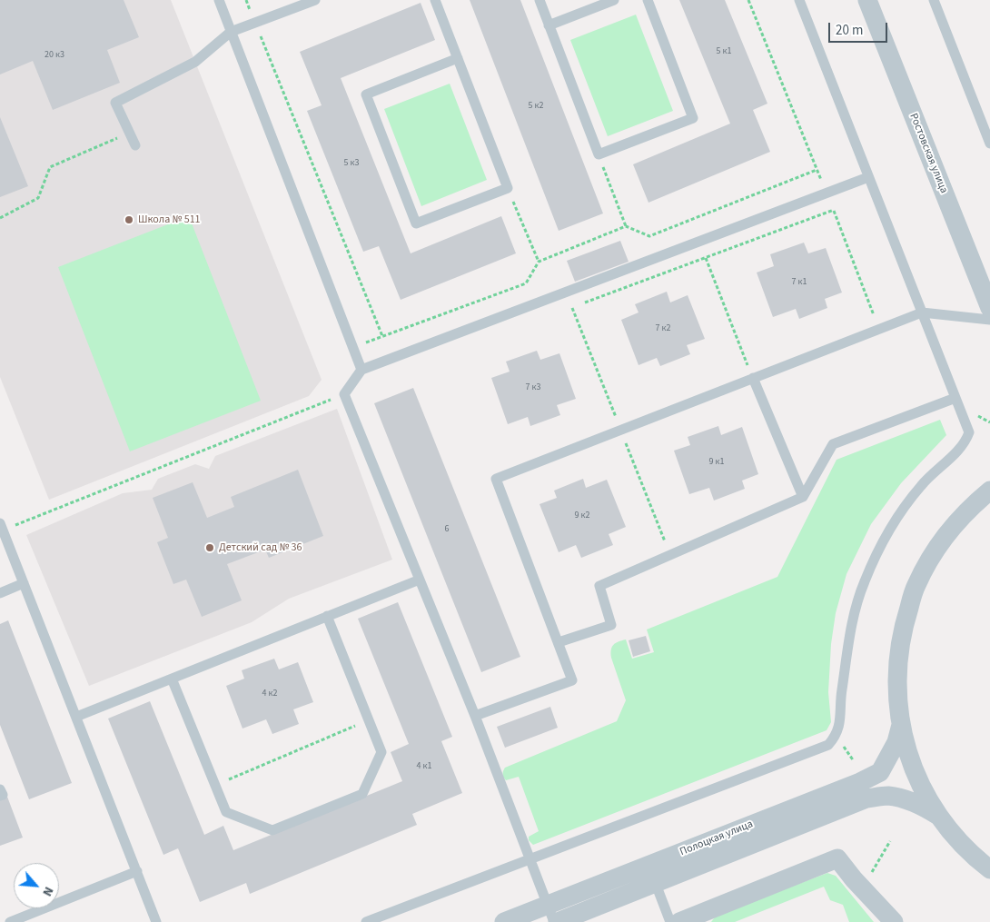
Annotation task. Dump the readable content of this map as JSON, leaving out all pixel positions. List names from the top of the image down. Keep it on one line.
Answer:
{"streets":{"street":["Ростовская улица","Полоцкая улица"]},"places":["Школа № 511","Детский сад № 36"],"house_numbers":["5 к1","20 к3","5 к2","5 к3","7 к1","7 к2","7 к3","9 к1","9 к2","6","4 к2","4 к1"],"scale_bar":"20 m","north":"bottom right"}
